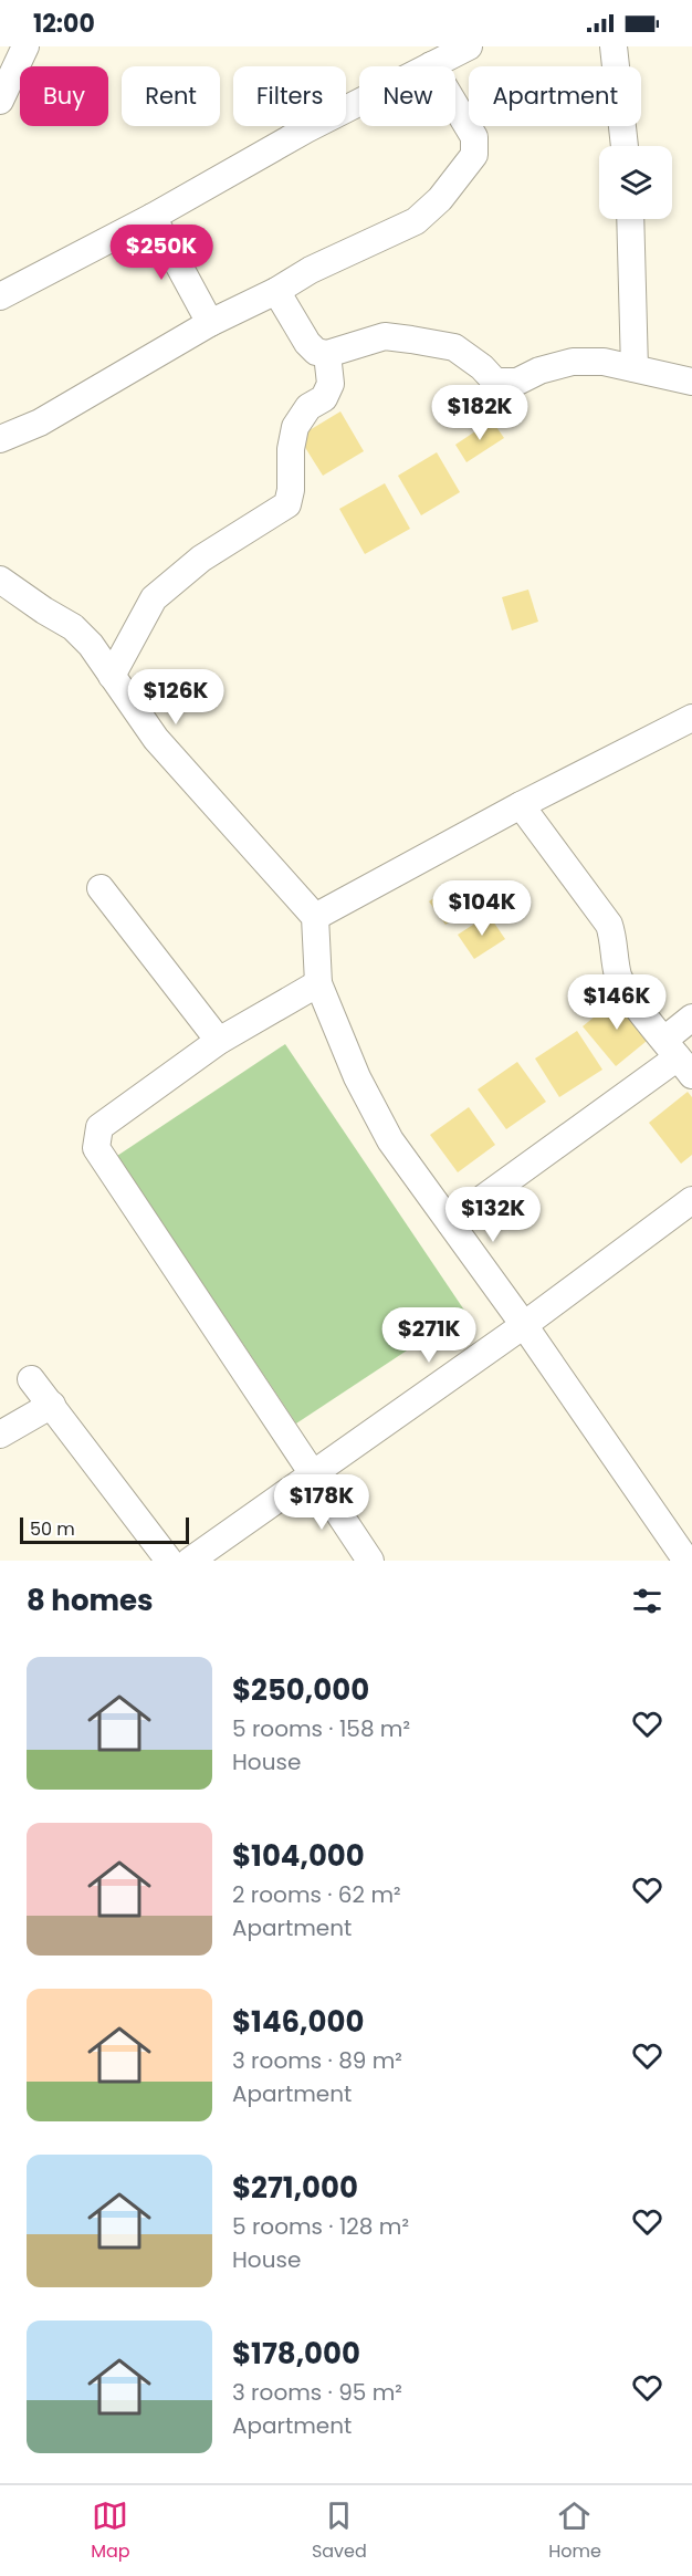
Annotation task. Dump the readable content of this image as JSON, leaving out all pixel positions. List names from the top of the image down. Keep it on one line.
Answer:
{"scale_bar":"50 m","page":{"status":"12:00","chip":["Buy","Rent","Filters","New","Apartment"],"price":["$250K","$182K","$126K","$104K","$146K","$132K","$271K","$178K"],"scale":"50 m","heading":"8 homes","list":[{"name":"$250,000","note":"5 rooms · 158 m² · House"},{"name":"$104,000","note":"2 rooms · 62 m² · Apartment"},{"name":"$146,000","note":"3 rooms · 89 m² · Apartment"},{"name":"$271,000","note":"5 rooms · 128 m² · House"},{"name":"$178,000","note":"3 rooms · 95 m² · Apartment"}],"tabs":["Map","Saved","Home"]}}
